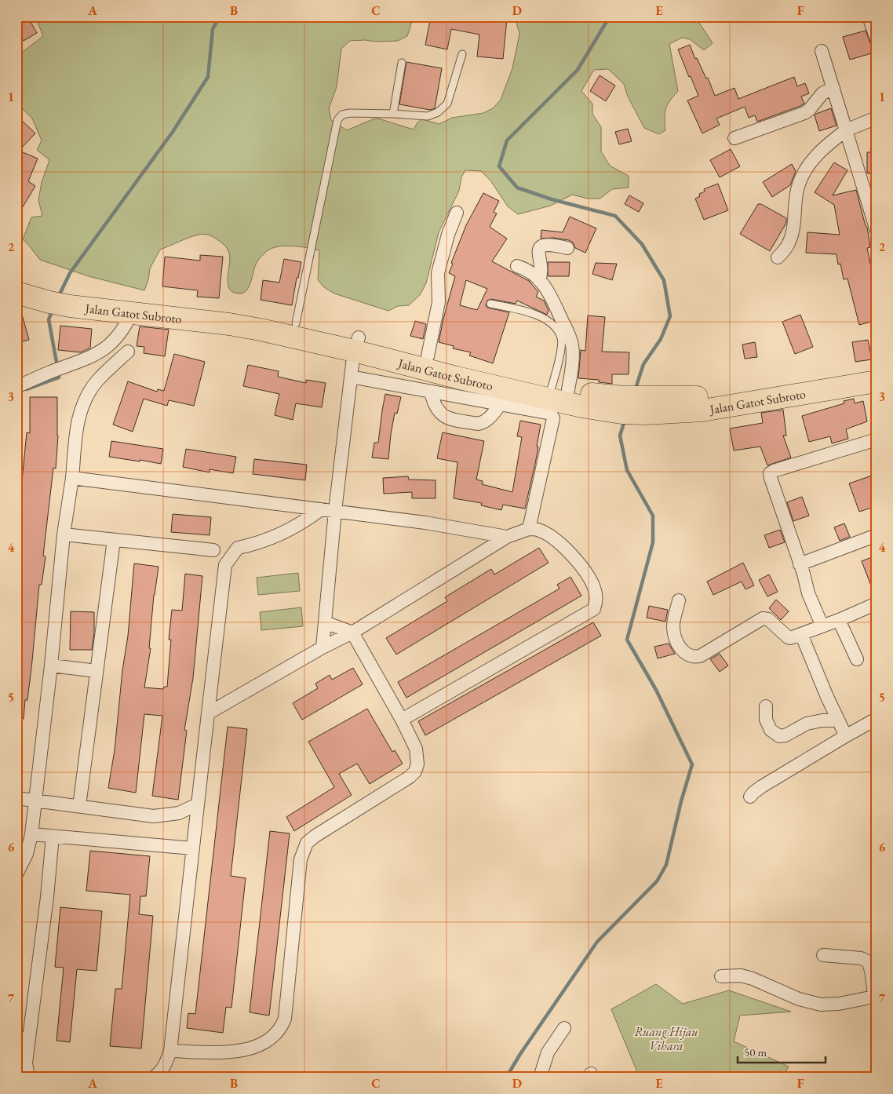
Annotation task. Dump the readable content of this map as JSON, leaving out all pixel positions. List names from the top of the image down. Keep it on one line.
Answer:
{"streets":{"highway":["Jalan Gatot Subroto"]},"parks":["Ruang Hijau Vihara"],"scale_bar":"50 m","grid":{"columns":["A","B","C","D","E","F"],"rows":["1","2","3","4","5","6","7"]}}
